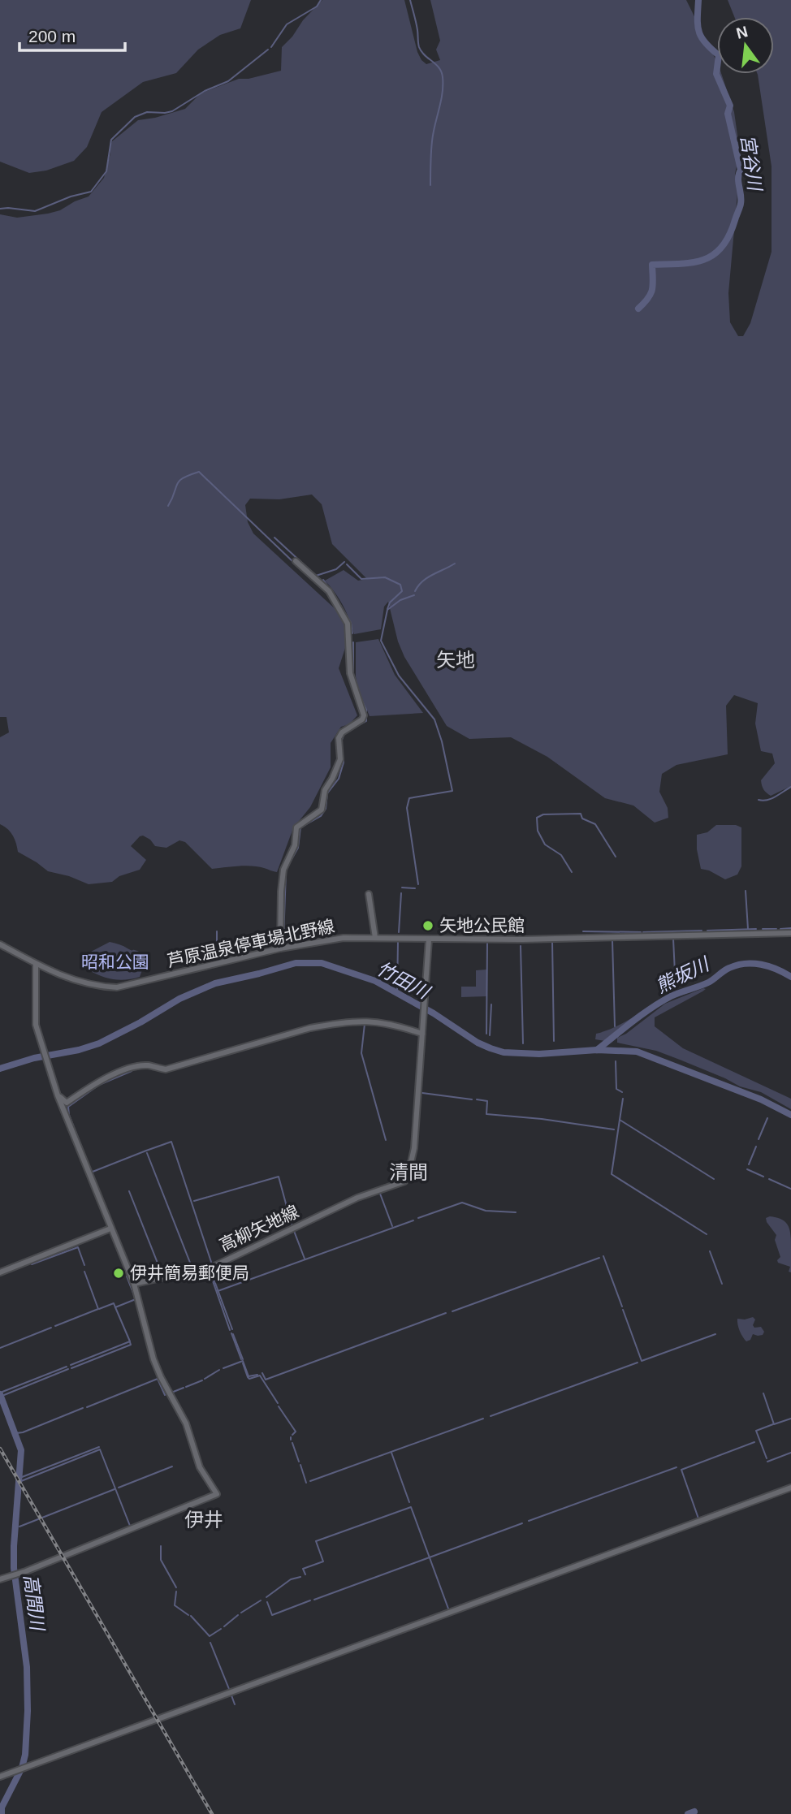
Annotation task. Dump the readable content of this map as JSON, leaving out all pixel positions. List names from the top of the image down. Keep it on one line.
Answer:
{"streets":{"street":["芦原温泉停車場北野線","高柳矢地線"]},"crossings":[["芦原温泉停車場北野線","高柳矢地線"]],"districts":["矢地","清間","伊井"],"water":["宮谷川","熊坂川","竹田川","高間川"],"parks":["昭和公園"],"places":["矢地公民館","伊井簡易郵便局"],"scale_bar":"200 m","north":"top"}
